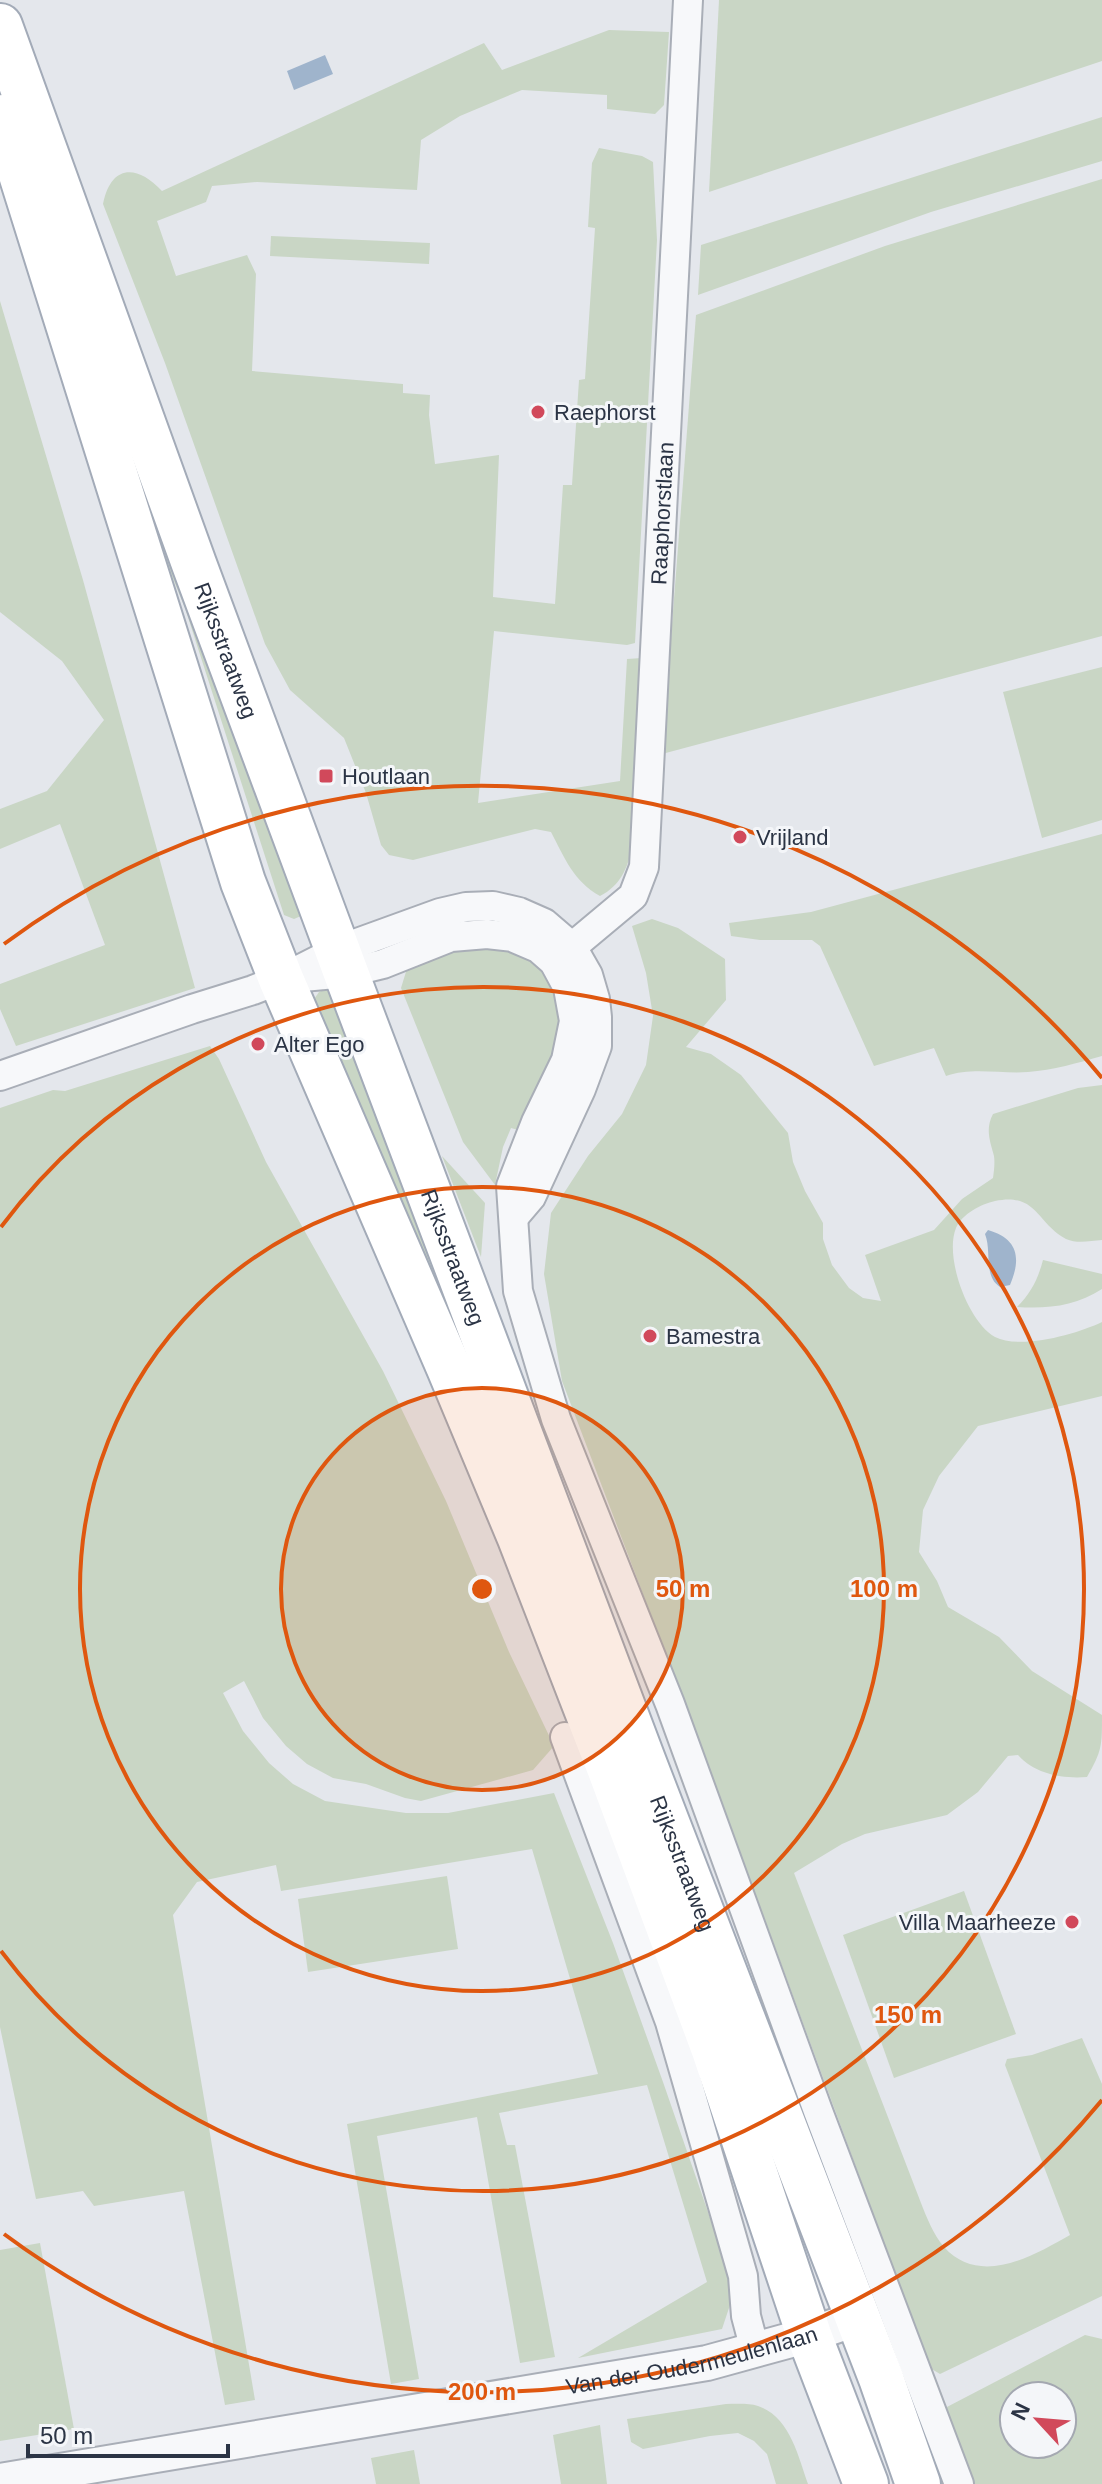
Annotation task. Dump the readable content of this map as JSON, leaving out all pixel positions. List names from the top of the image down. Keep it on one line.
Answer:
{"streets":{"main road":["Rijksstraatweg"],"street":["Raaphorstlaan","Van der Oudermeulenlaan"]},"crossings":[["Raaphorstlaan","Rijksstraatweg"],["Rijksstraatweg","Van der Oudermeulenlaan"]],"places":{"other":["Raephorst","Vrijland","Alter Ego","Bamestra","Villa Maarheeze"],"transit":["Houtlaan"]},"scale_bar":"50 m","north":"top left","rings":["50 m","100 m","150 m","200 m"]}
